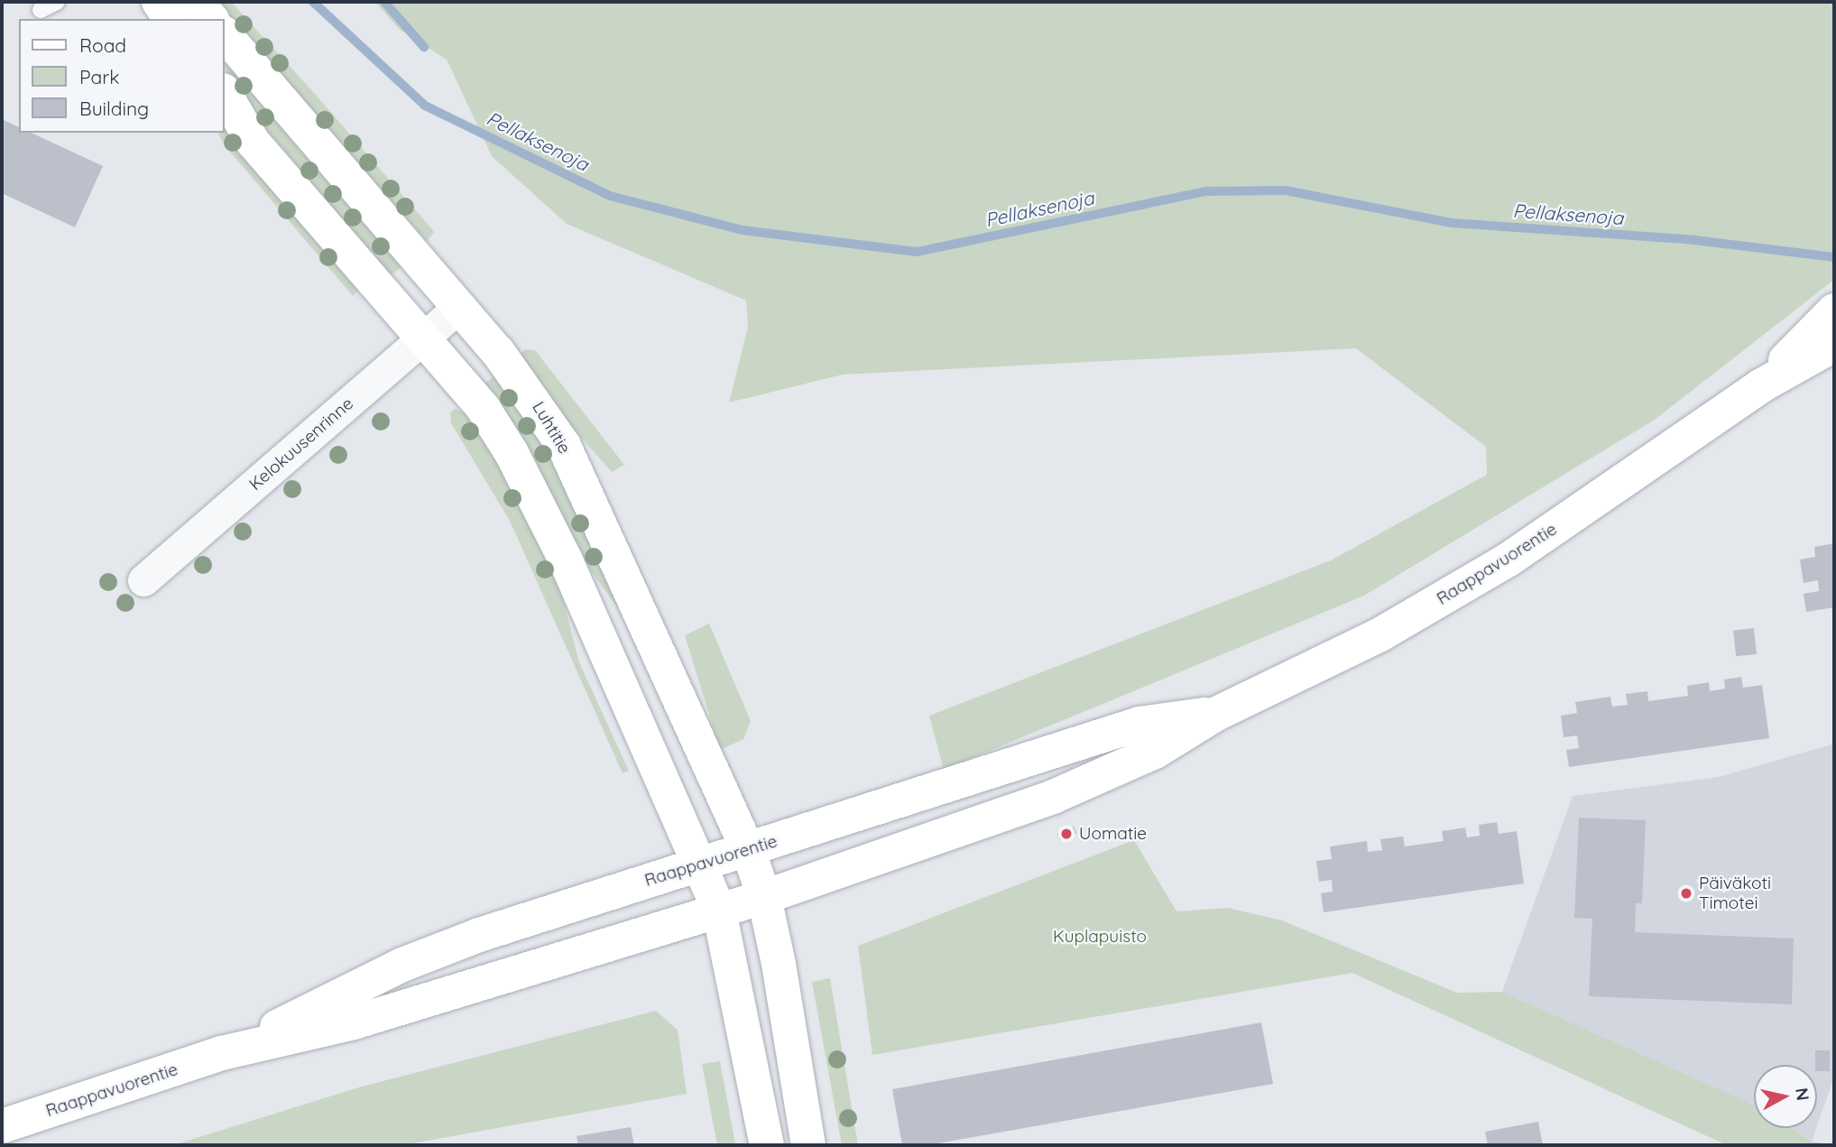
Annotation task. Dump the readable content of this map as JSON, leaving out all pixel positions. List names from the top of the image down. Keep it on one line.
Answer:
{"streets":{"main road":["Luhtitie","Raappavuorentie"],"street":["Kelokuusenrinne"]},"crossings":[["Luhtitie","Kelokuusenrinne"],["Luhtitie","Raappavuorentie"]],"water":["Pellaksenoja"],"parks":["Kuplapuisto"],"places":["Uomatie","Päiväkoti Timotei"],"legend":["Road","Park","Building"],"north":"right"}
